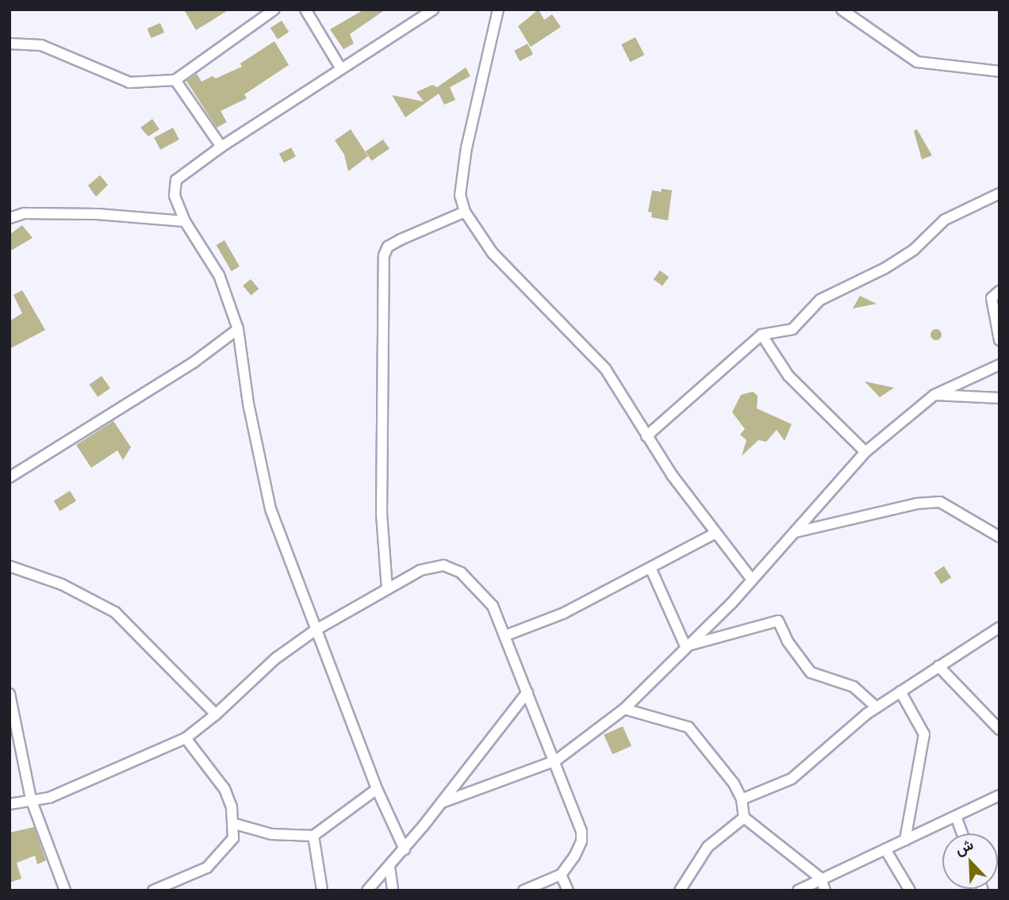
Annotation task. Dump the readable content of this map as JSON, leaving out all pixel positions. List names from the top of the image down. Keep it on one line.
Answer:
{"north":"top left"}
